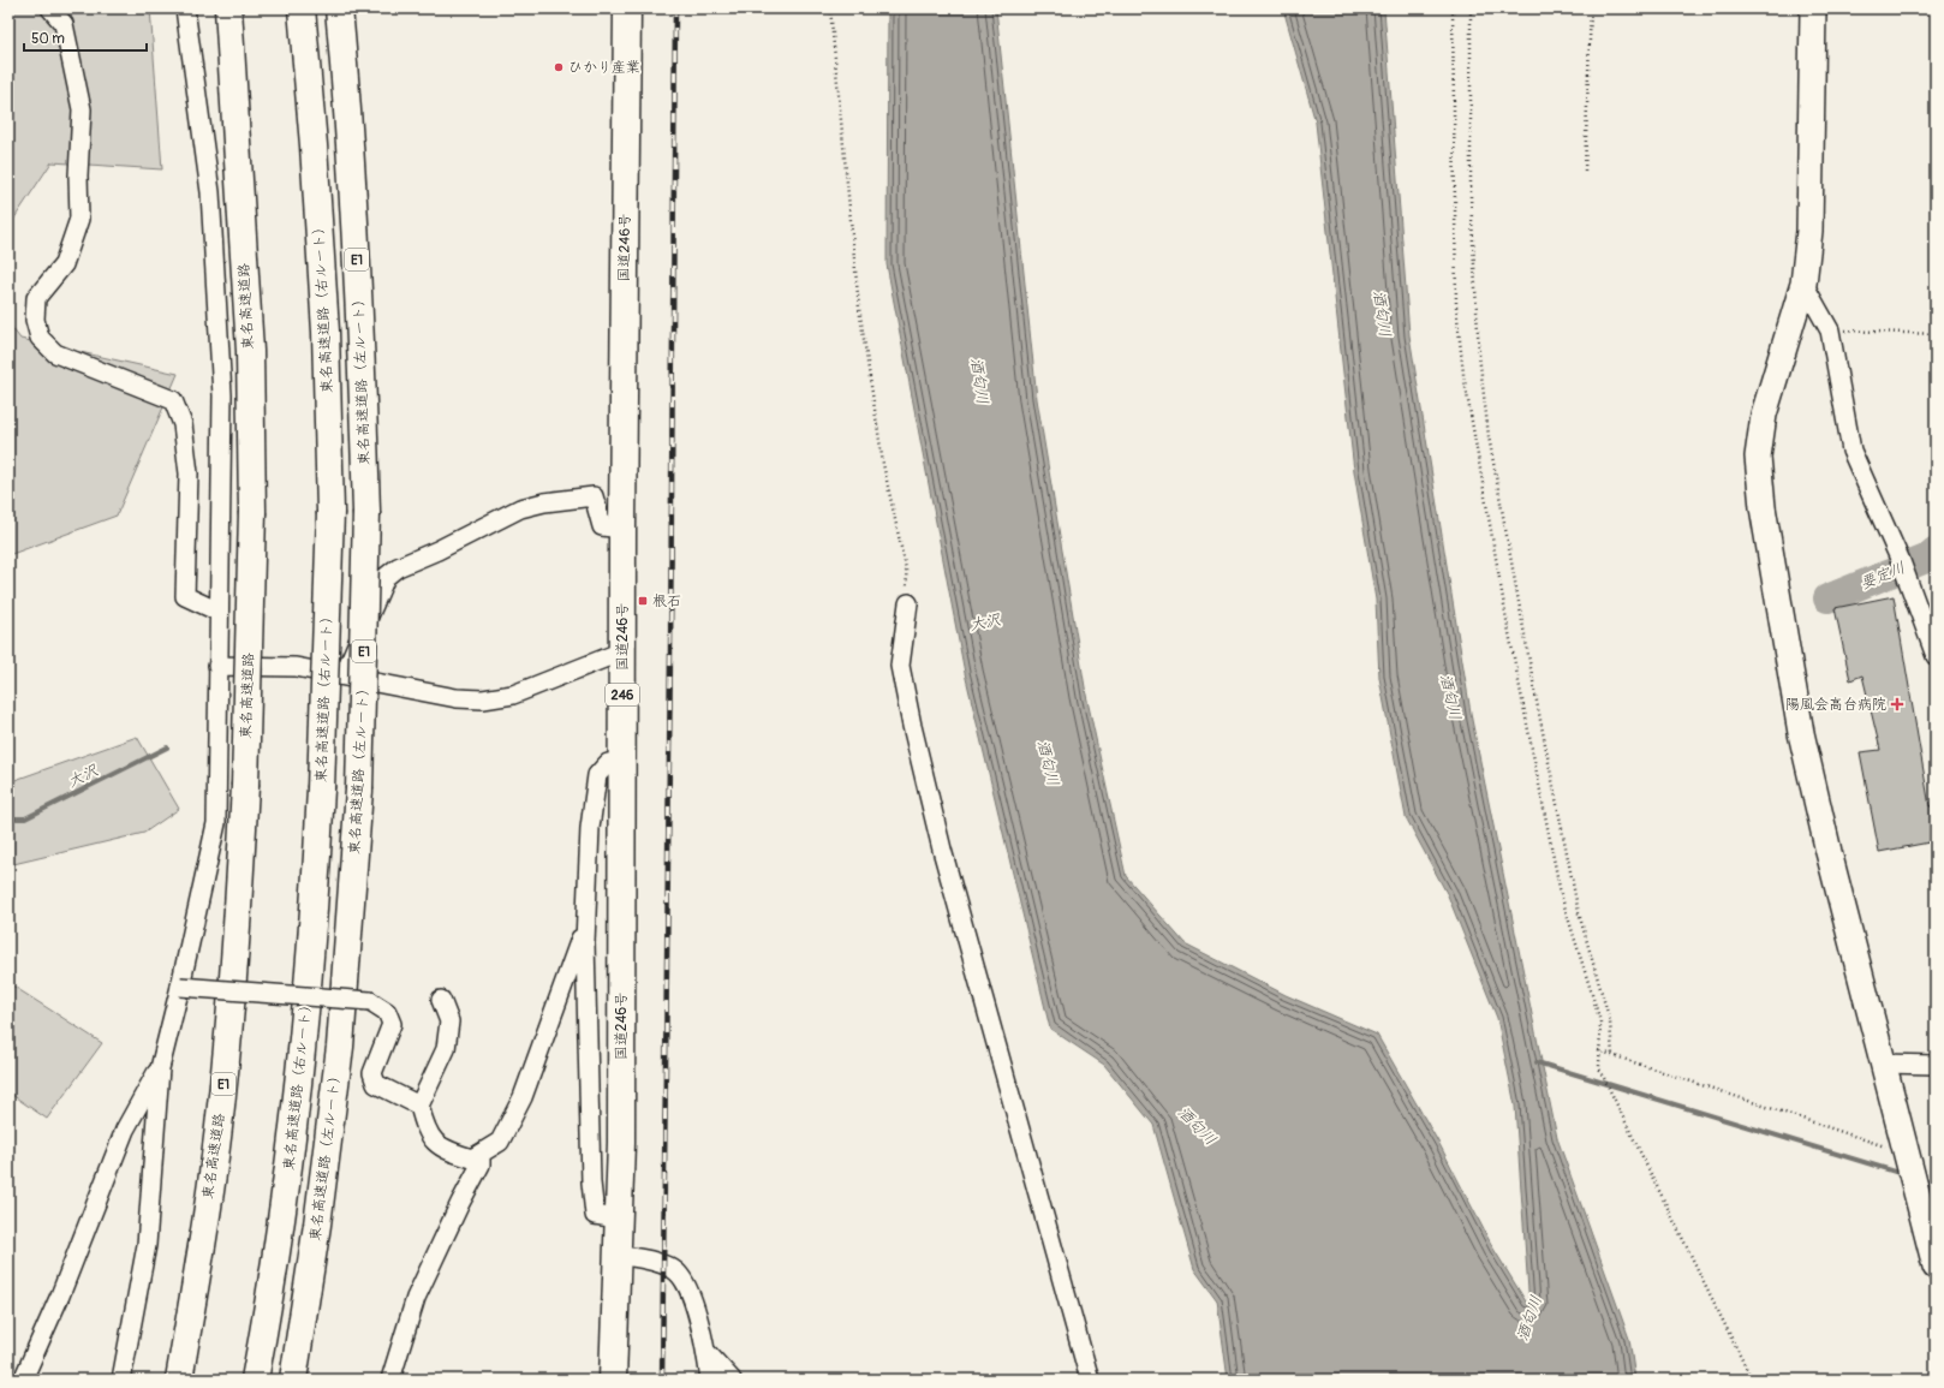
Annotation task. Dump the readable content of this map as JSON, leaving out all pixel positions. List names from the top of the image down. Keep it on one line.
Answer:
{"streets":{"highway":["国道246号","E1","東名高速道路","東名高速道路（右ルート）","東名高速道路（左ルート）","246"]},"water":["酒匂川","要定川","大沢"],"places":{"other":["ひかり産業"],"transit":["根石"],"health":["陽風会高台病院"]},"scale_bar":"50 m"}
